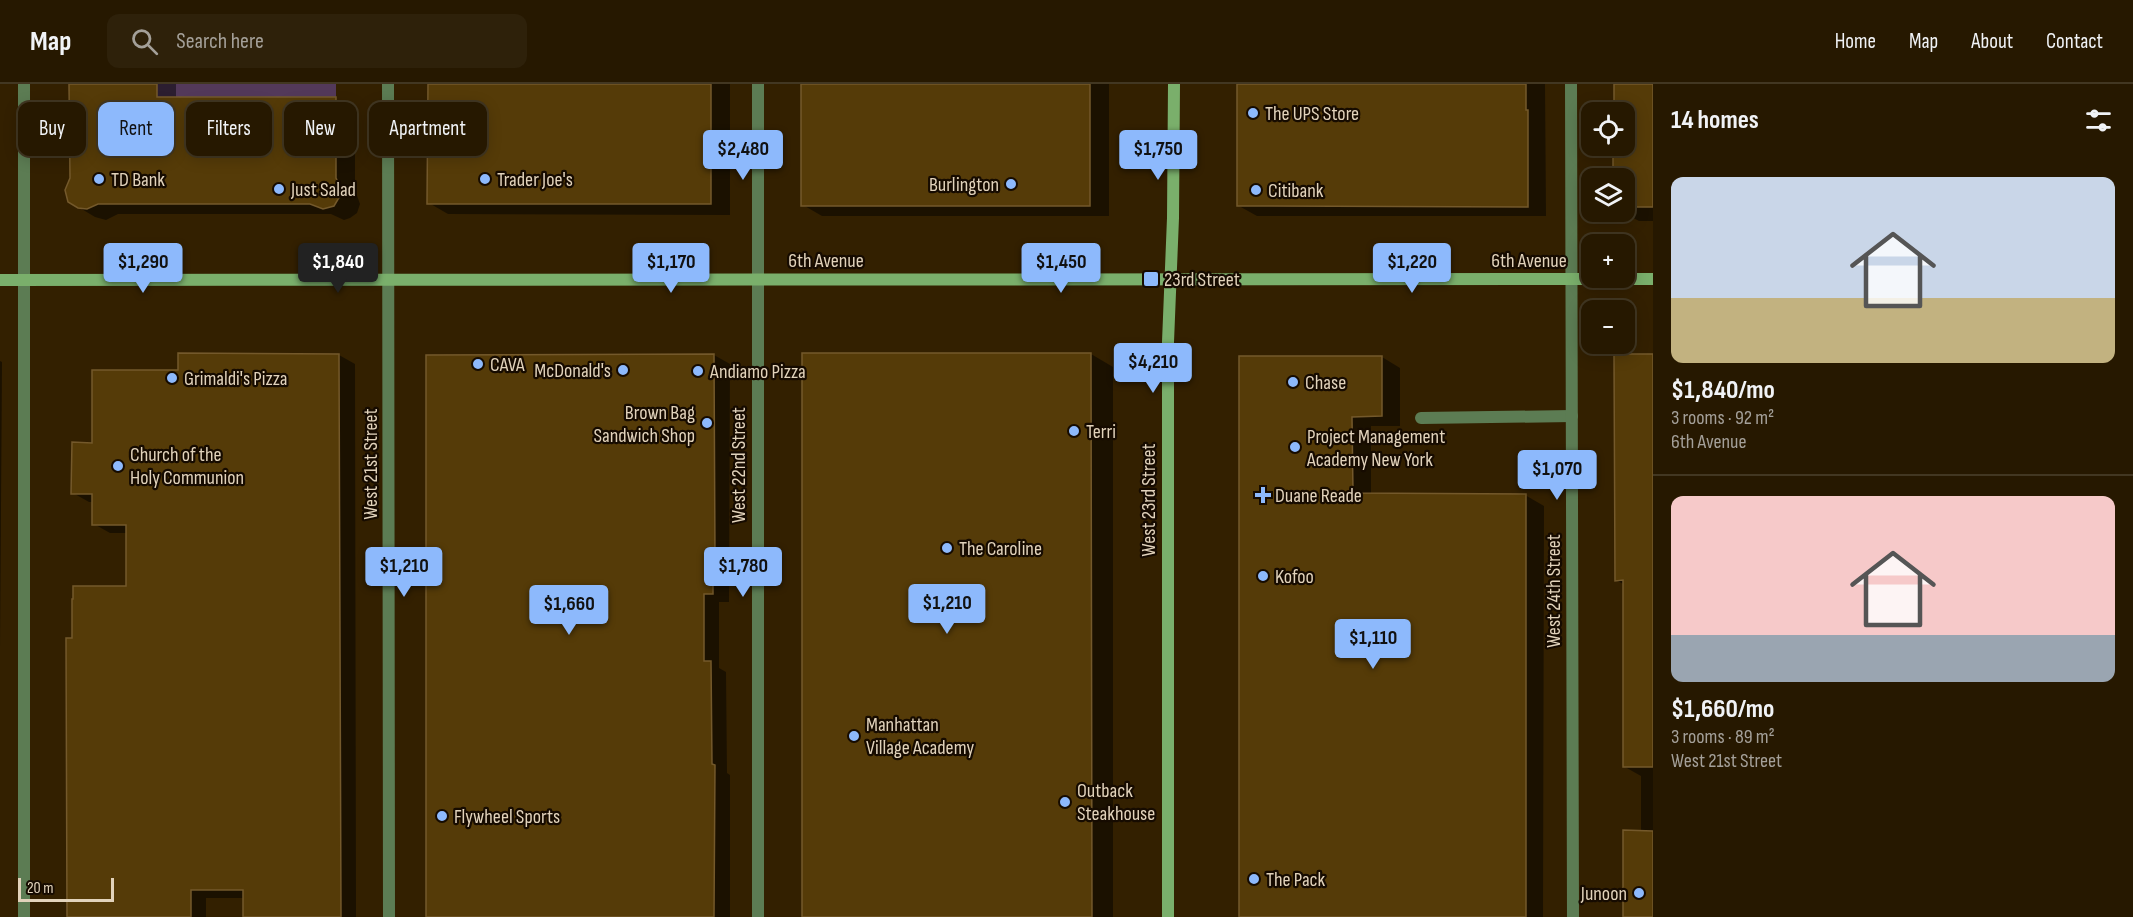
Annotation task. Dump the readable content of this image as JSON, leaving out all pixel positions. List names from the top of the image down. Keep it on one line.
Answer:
{"streets":{"main road":["6th Avenue","West 23rd Street"],"street":["West 21st Street","West 22nd Street","West 24th Street"]},"crossings":[["6th Avenue","West 21st Street"],["6th Avenue","West 22nd Street"],["6th Avenue","West 23rd Street"],["6th Avenue","West 24th Street"]],"places":{"other":["The UPS Store","TD Bank","Trader Joe's","Burlington","Just Salad","Citibank","CAVA","McDonald's","Andiamo Pizza","Grimaldi's Pizza","Chase","Brown Bag Sandwich Shop","Terri","Project Management Academy New York","Church of the Holy Communion","The Caroline","Kofoo","Manhattan Village Academy","Outback Steakhouse","Flywheel Sports","The Pack","Junoon"],"transit":["23rd Street"],"health":["Duane Reade"]},"scale_bar":"20 m","page":{"header":"Map","search":"Search here","nav":["Home","Map","About","Contact"],"heading":"14 homes","map_buttons":["+","−"],"chip":["Buy","Rent","Filters","New","Apartment"],"price":["$2,480","$1,750","$1,290","$1,840","$1,170","$1,450","$1,220","$4,210","$1,070","$1,210","$1,780","$1,210","$1,660","$1,110"],"list":[{"name":"$1,840/mo","note":"3 rooms · 92 m² · 6th Avenue"},{"name":"$1,660/mo","note":"3 rooms · 89 m² · West 21st Street"}],"scale":"20 m"}}
